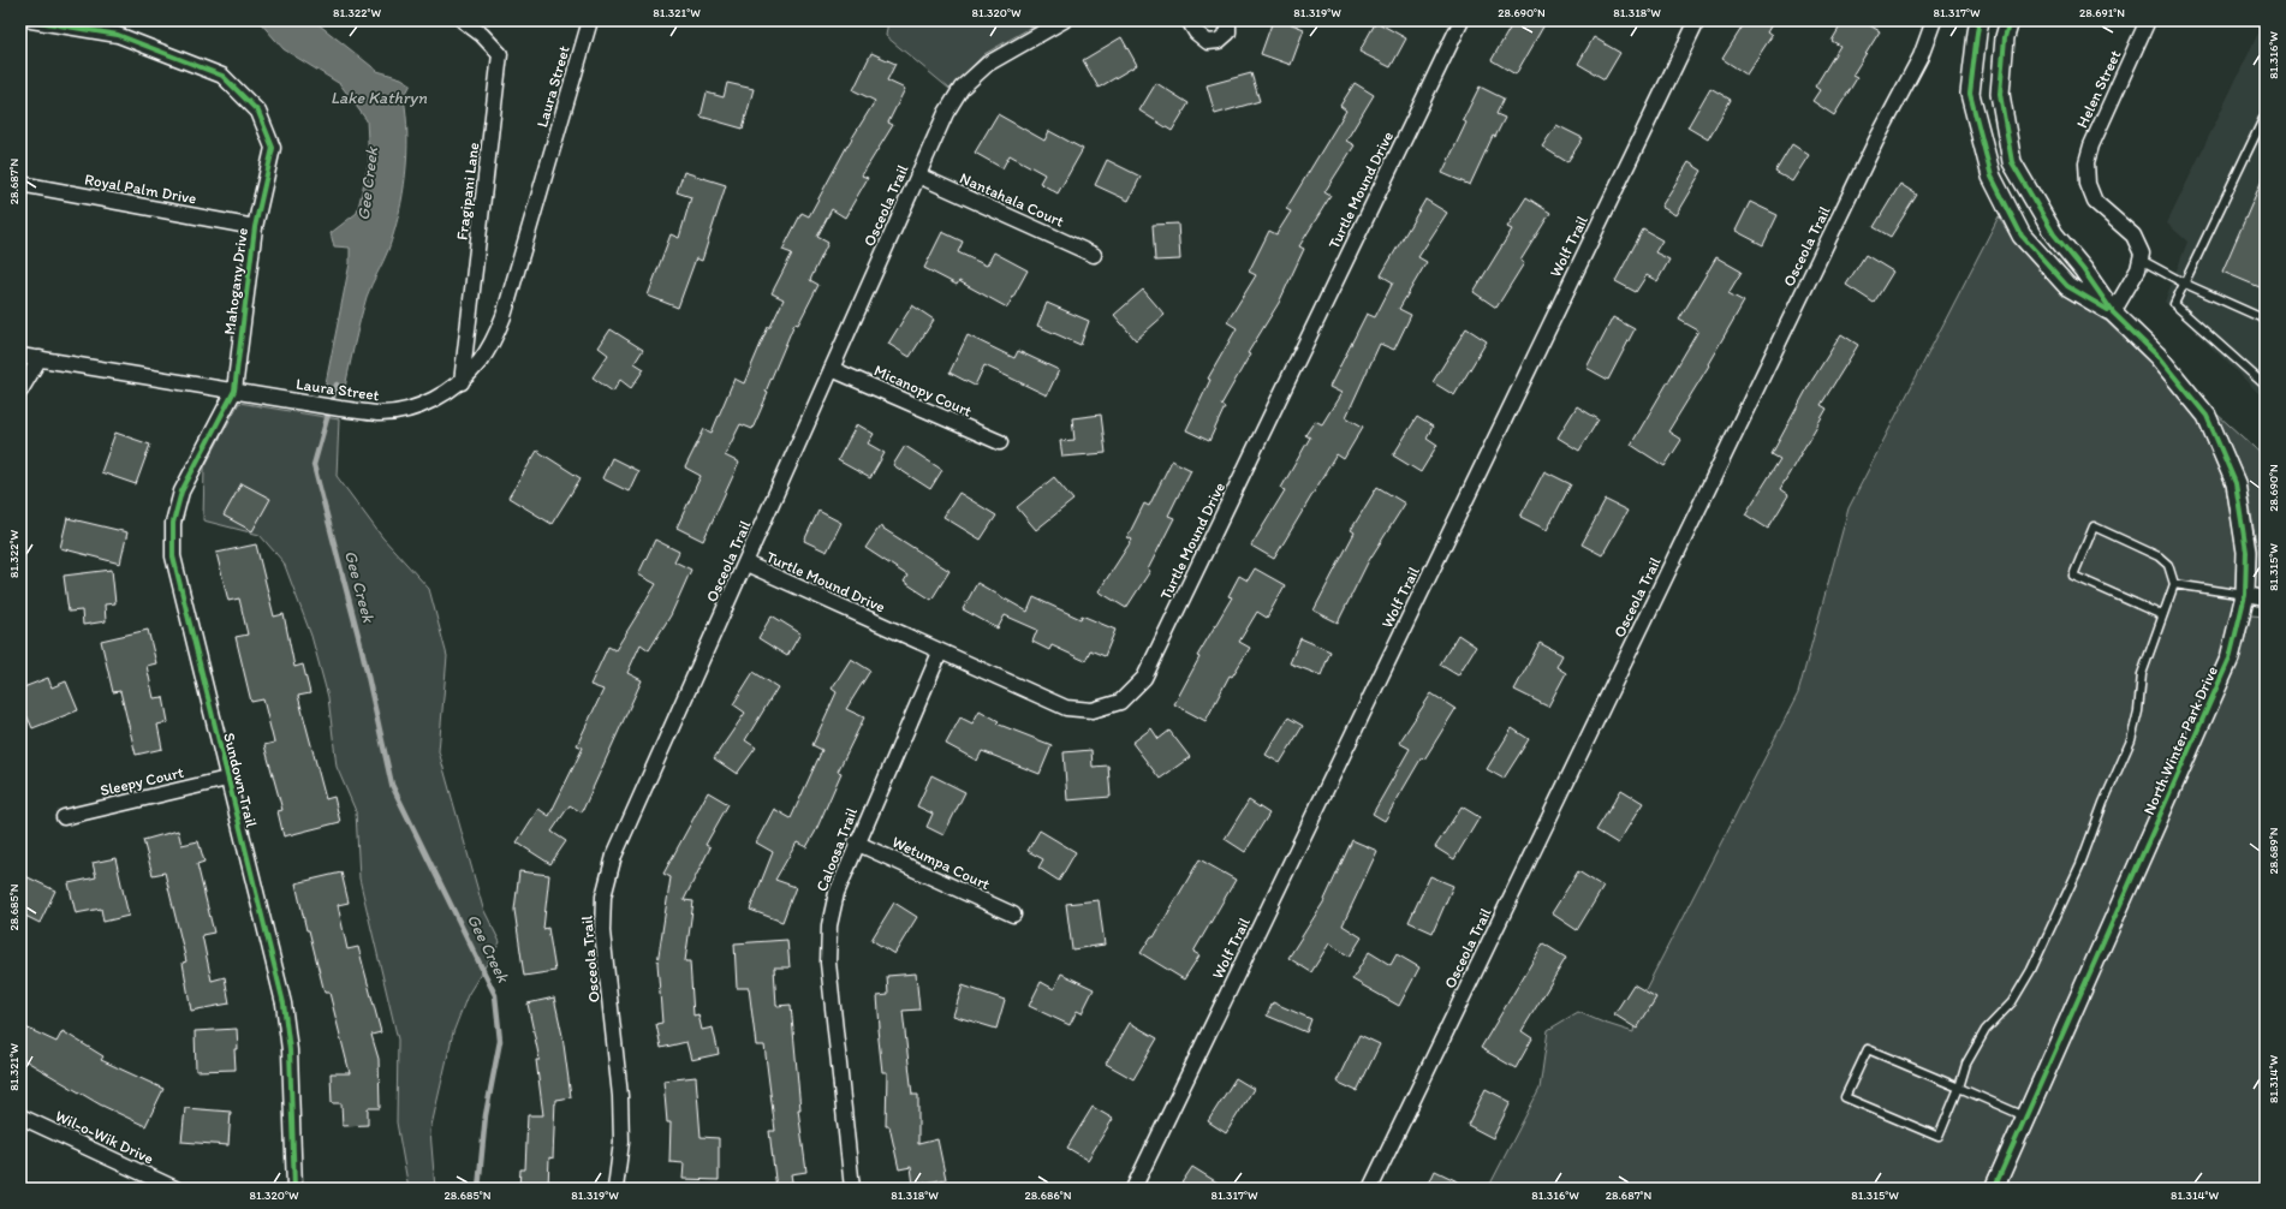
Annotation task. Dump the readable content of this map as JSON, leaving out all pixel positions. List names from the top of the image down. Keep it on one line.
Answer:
{"streets":{"street":["Laura Street","Helen Street","Royal Palm Drive","Turtle Mound Drive","Fragipani Lane","Nantahala Court","Osceola Trail","Wolf Trail","Mahogany Drive","Micanopy Court","North Winter Park Drive","Sundown Trail","Sleepy Court","Caloosa Trail","Wetumpa Court","Wil-o-Wik Drive"]},"crossings":[["Laura Street","Fragipani Lane"],["Laura Street","Mahogany Drive"],["Laura Street","Sundown Trail"],["Royal Palm Drive","Mahogany Drive"],["Turtle Mound Drive","Osceola Trail"],["Turtle Mound Drive","Caloosa Trail"],["Nantahala Court","Osceola Trail"],["Osceola Trail","Micanopy Court"],["Mahogany Drive","Sundown Trail"],["Sundown Trail","Sleepy Court"],["Caloosa Trail","Wetumpa Court"]],"water":["Lake Kathryn","Gee Creek"],"coordinates":["81.322°W","81.321°W","81.320°W","81.319°W","28.690°N","81.318°W","81.317°W","28.691°N","81.316°W","28.687°N","81.315°W","28.689°N","28.685°N","81.314°W","28.686°N"]}
